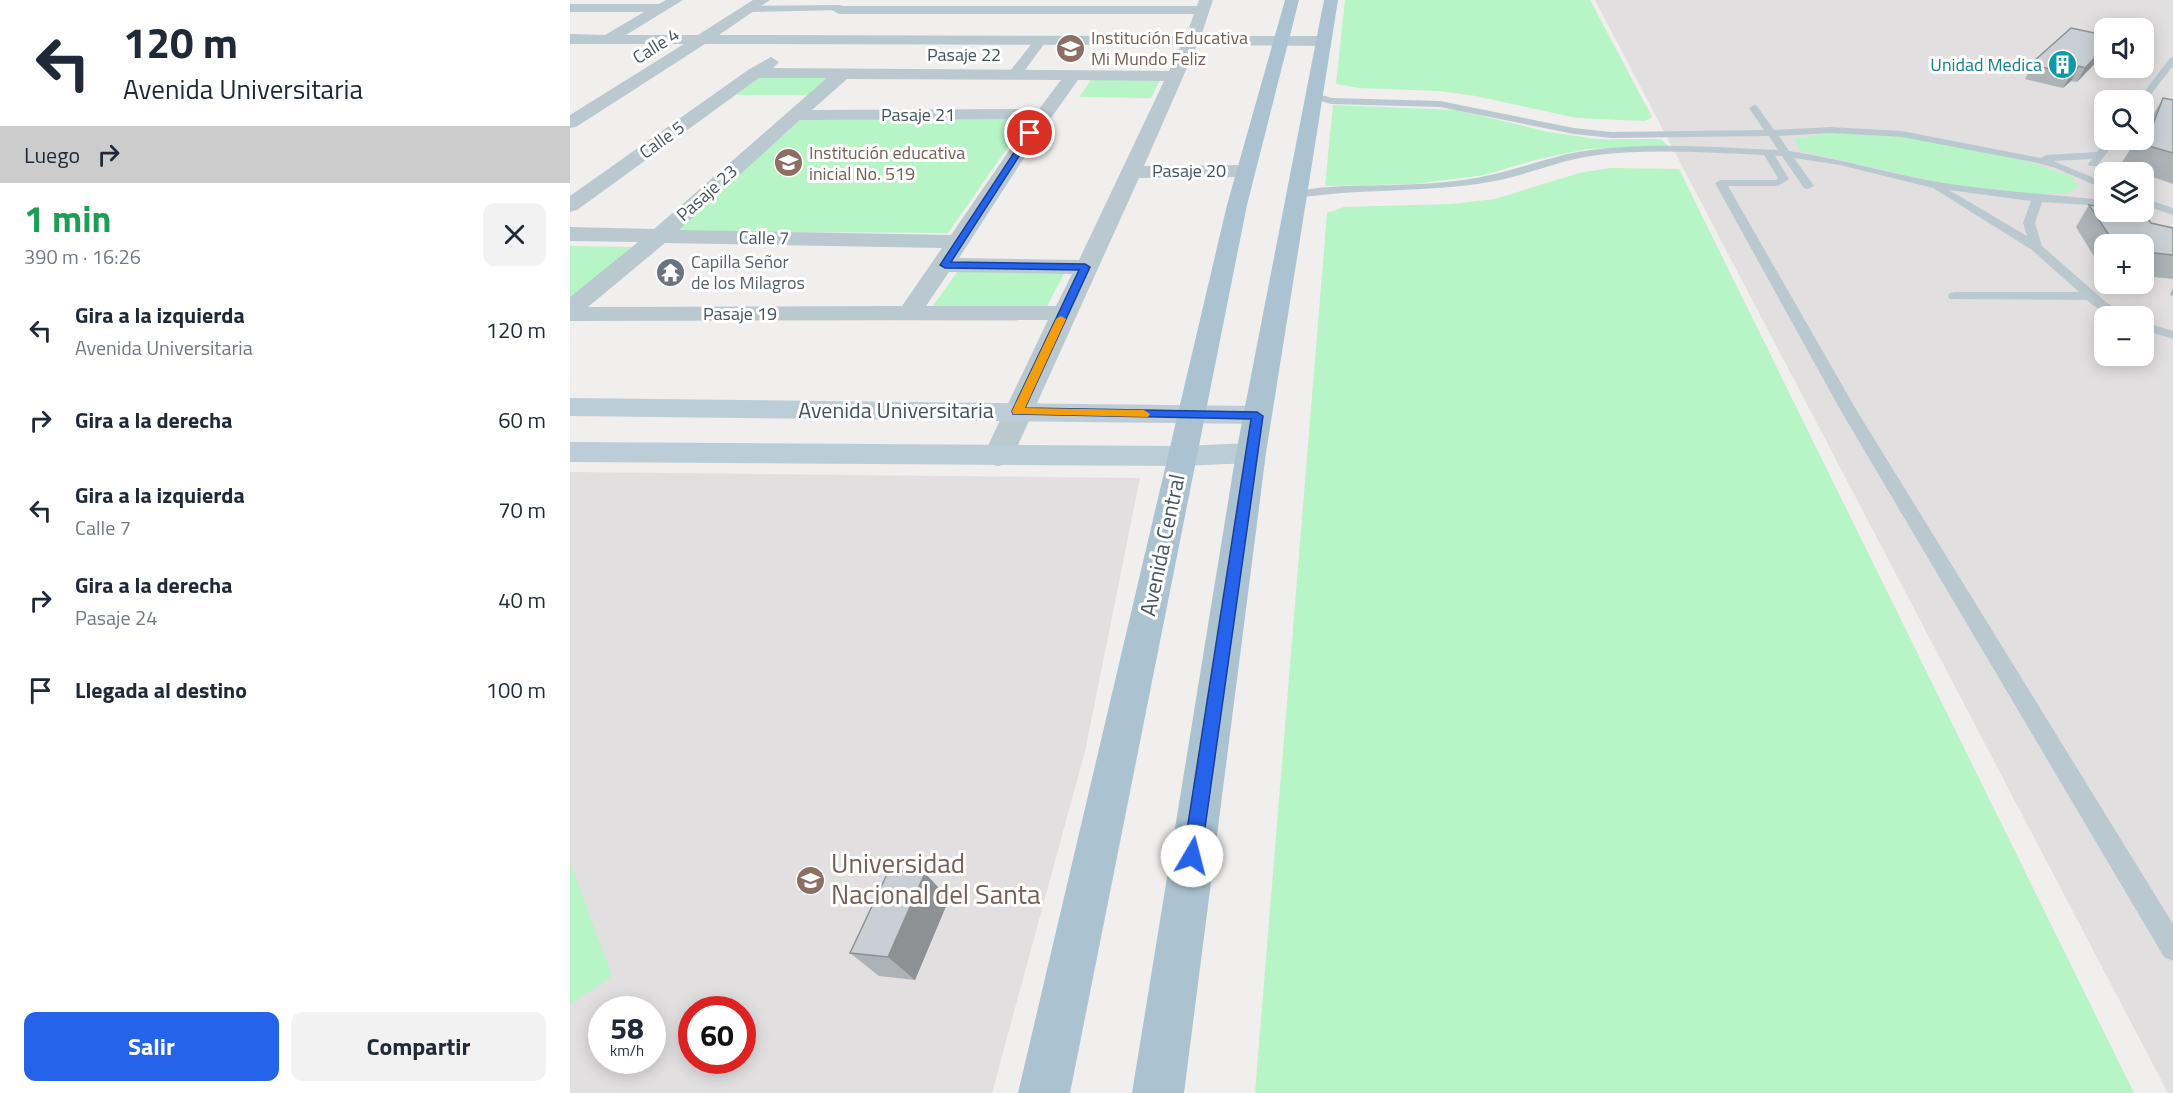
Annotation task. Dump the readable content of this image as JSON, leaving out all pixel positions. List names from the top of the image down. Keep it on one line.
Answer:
{"streets":{"main road":["Avenida Universitaria","Avenida Central"],"street":["Calle 4","Pasaje 22","Pasaje 21","Calle 5","Pasaje 20","Pasaje 23","Calle 7","Pasaje 19"]},"crossings":[["Pasaje 22","Calle 5"],["Pasaje 22","Pasaje 23"],["Pasaje 21","Pasaje 23"],["Pasaje 20","Avenida Central"],["Pasaje 23","Calle 7"],["Avenida Universitaria","Avenida Central"]],"places":{"school or university":["Institución Educativa Mi Mundo Feliz","Institución educativa inicial No. 519","Universidad Nacional del Santa"],"building":["Unidad Medica"],"temple":["Capilla Señor de los Milagros"]},"page":{"turn":["120 m","Avenida Universitaria"],"map_buttons":["+","−"],"then":"Luego","heading":["1 min","390 m · 16:26"],"list":[{"name":"Gira a la izquierda","note":"Avenida Universitaria","value":"120 m"},{"name":"Gira a la derecha","value":"60 m"},{"name":"Gira a la izquierda","note":"Calle 7","value":"70 m"},{"name":"Gira a la derecha","note":"Pasaje 24","value":"40 m"},{"name":"Llegada al destino","value":"100 m"}],"speed":"58 km/h","limit":"60","buttons":["Salir","Compartir"]}}
